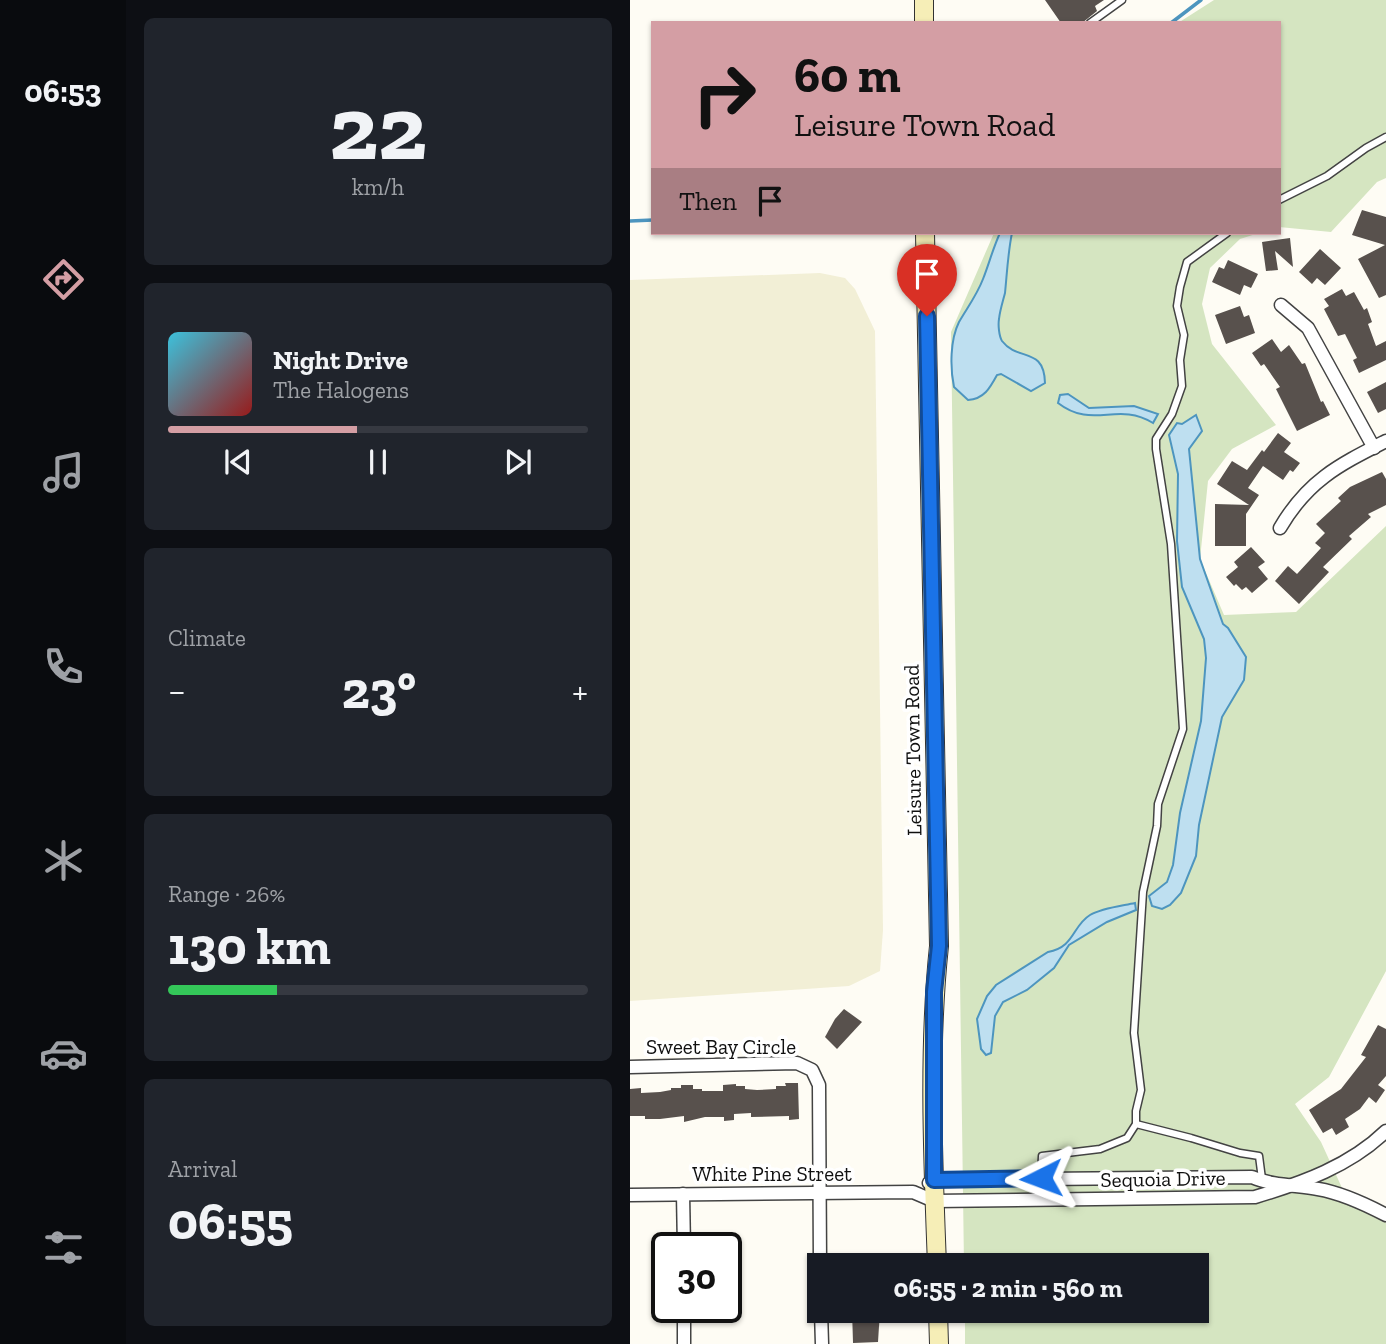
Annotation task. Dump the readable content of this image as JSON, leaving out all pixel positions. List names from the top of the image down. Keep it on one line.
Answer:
{"streets":{"main road":["Leisure Town Road"],"street":["Sweet Bay Circle","White Pine Street","Sequoia Drive"]},"crossings":[["Leisure Town Road","Sequoia Drive"],["Sweet Bay Circle","White Pine Street"],["White Pine Street","Sequoia Drive"]],"page":{"tabs":"06:53","tile":[["22","km/h"],"Climate",["Range · 26%","130 km"],["Arrival","06:55"]],"turn":["60 m","Leisure Town Road"],"then":"Then","song":["Night Drive","The Halogens"],"heat":["−","23°","+"],"limit":"30","trip":"06:55 · 2 min · 560 m"}}
